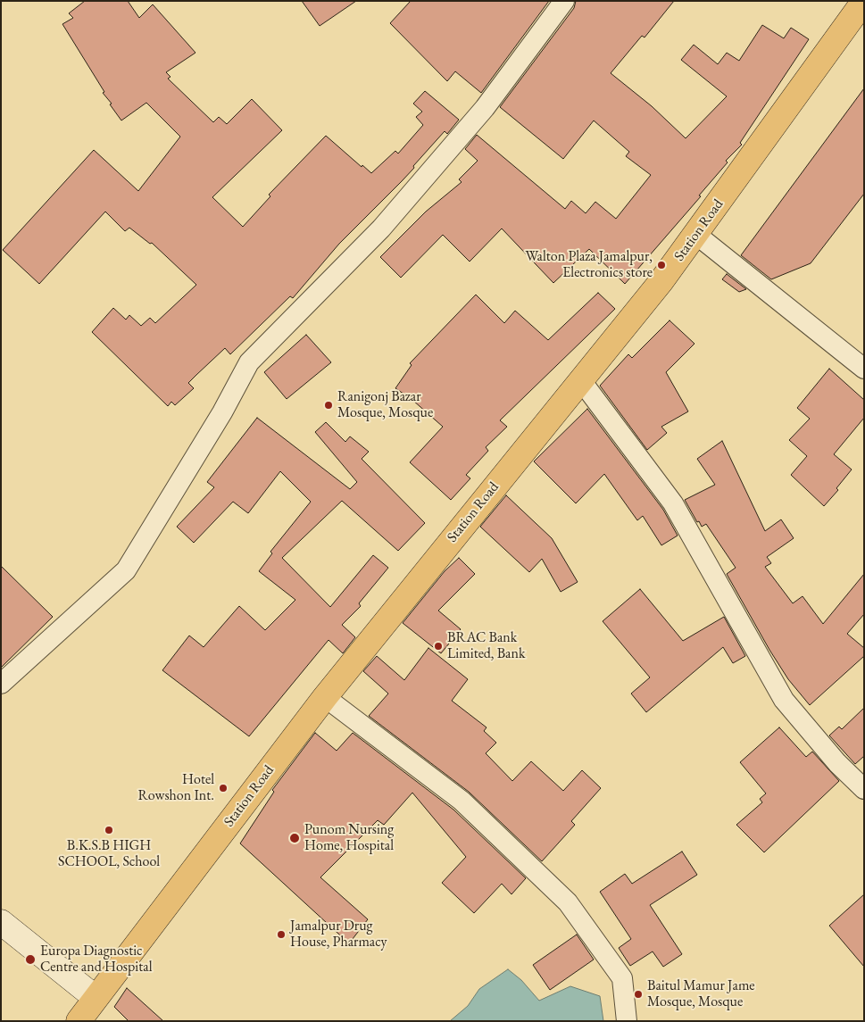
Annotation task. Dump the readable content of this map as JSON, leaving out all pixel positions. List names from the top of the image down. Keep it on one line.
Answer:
{"streets":{"main road":["Station Road"]},"places":["Walton Plaza Jamalpur, Electronics store","Ranigonj Bazar Mosque, Mosque","BRAC Bank Limited, Bank","Hotel Rowshon Int.","B.K.S.B HIGH SCHOOL, School","Punom Nursing Home, Hospital","Jamalpur Drug House, Pharmacy","Europa Diagnostic Centre and Hospital","Baitul Mamur Jame Mosque, Mosque"]}
